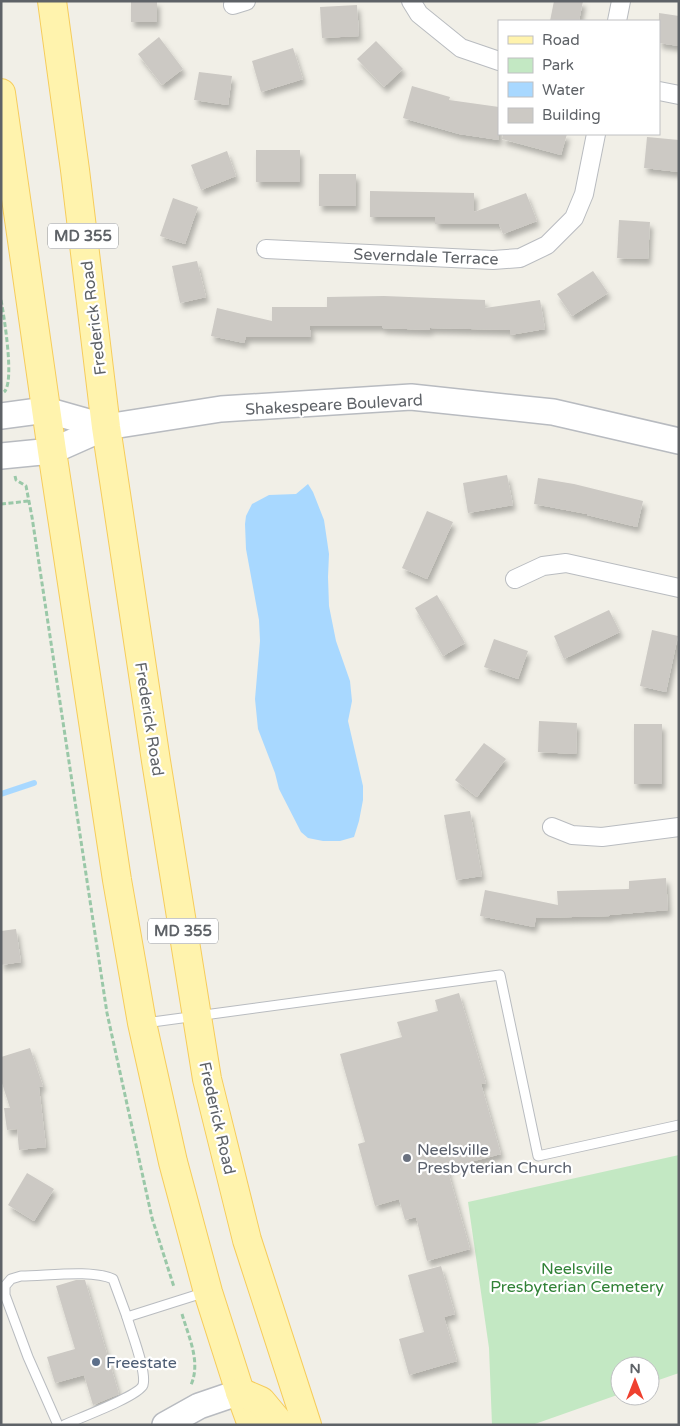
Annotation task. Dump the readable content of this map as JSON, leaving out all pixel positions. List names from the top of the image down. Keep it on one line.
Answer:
{"streets":{"main road":["MD 355","Frederick Road"],"street":["Severndale Terrace","Shakespeare Boulevard"]},"crossings":[["MD 355","Shakespeare Boulevard"],["Frederick Road","Shakespeare Boulevard"]],"parks":["Neelsville Presbyterian Cemetery"],"places":["Neelsville Presbyterian Church","Freestate"],"legend":["Road","Park","Water","Building"],"north":"top"}
